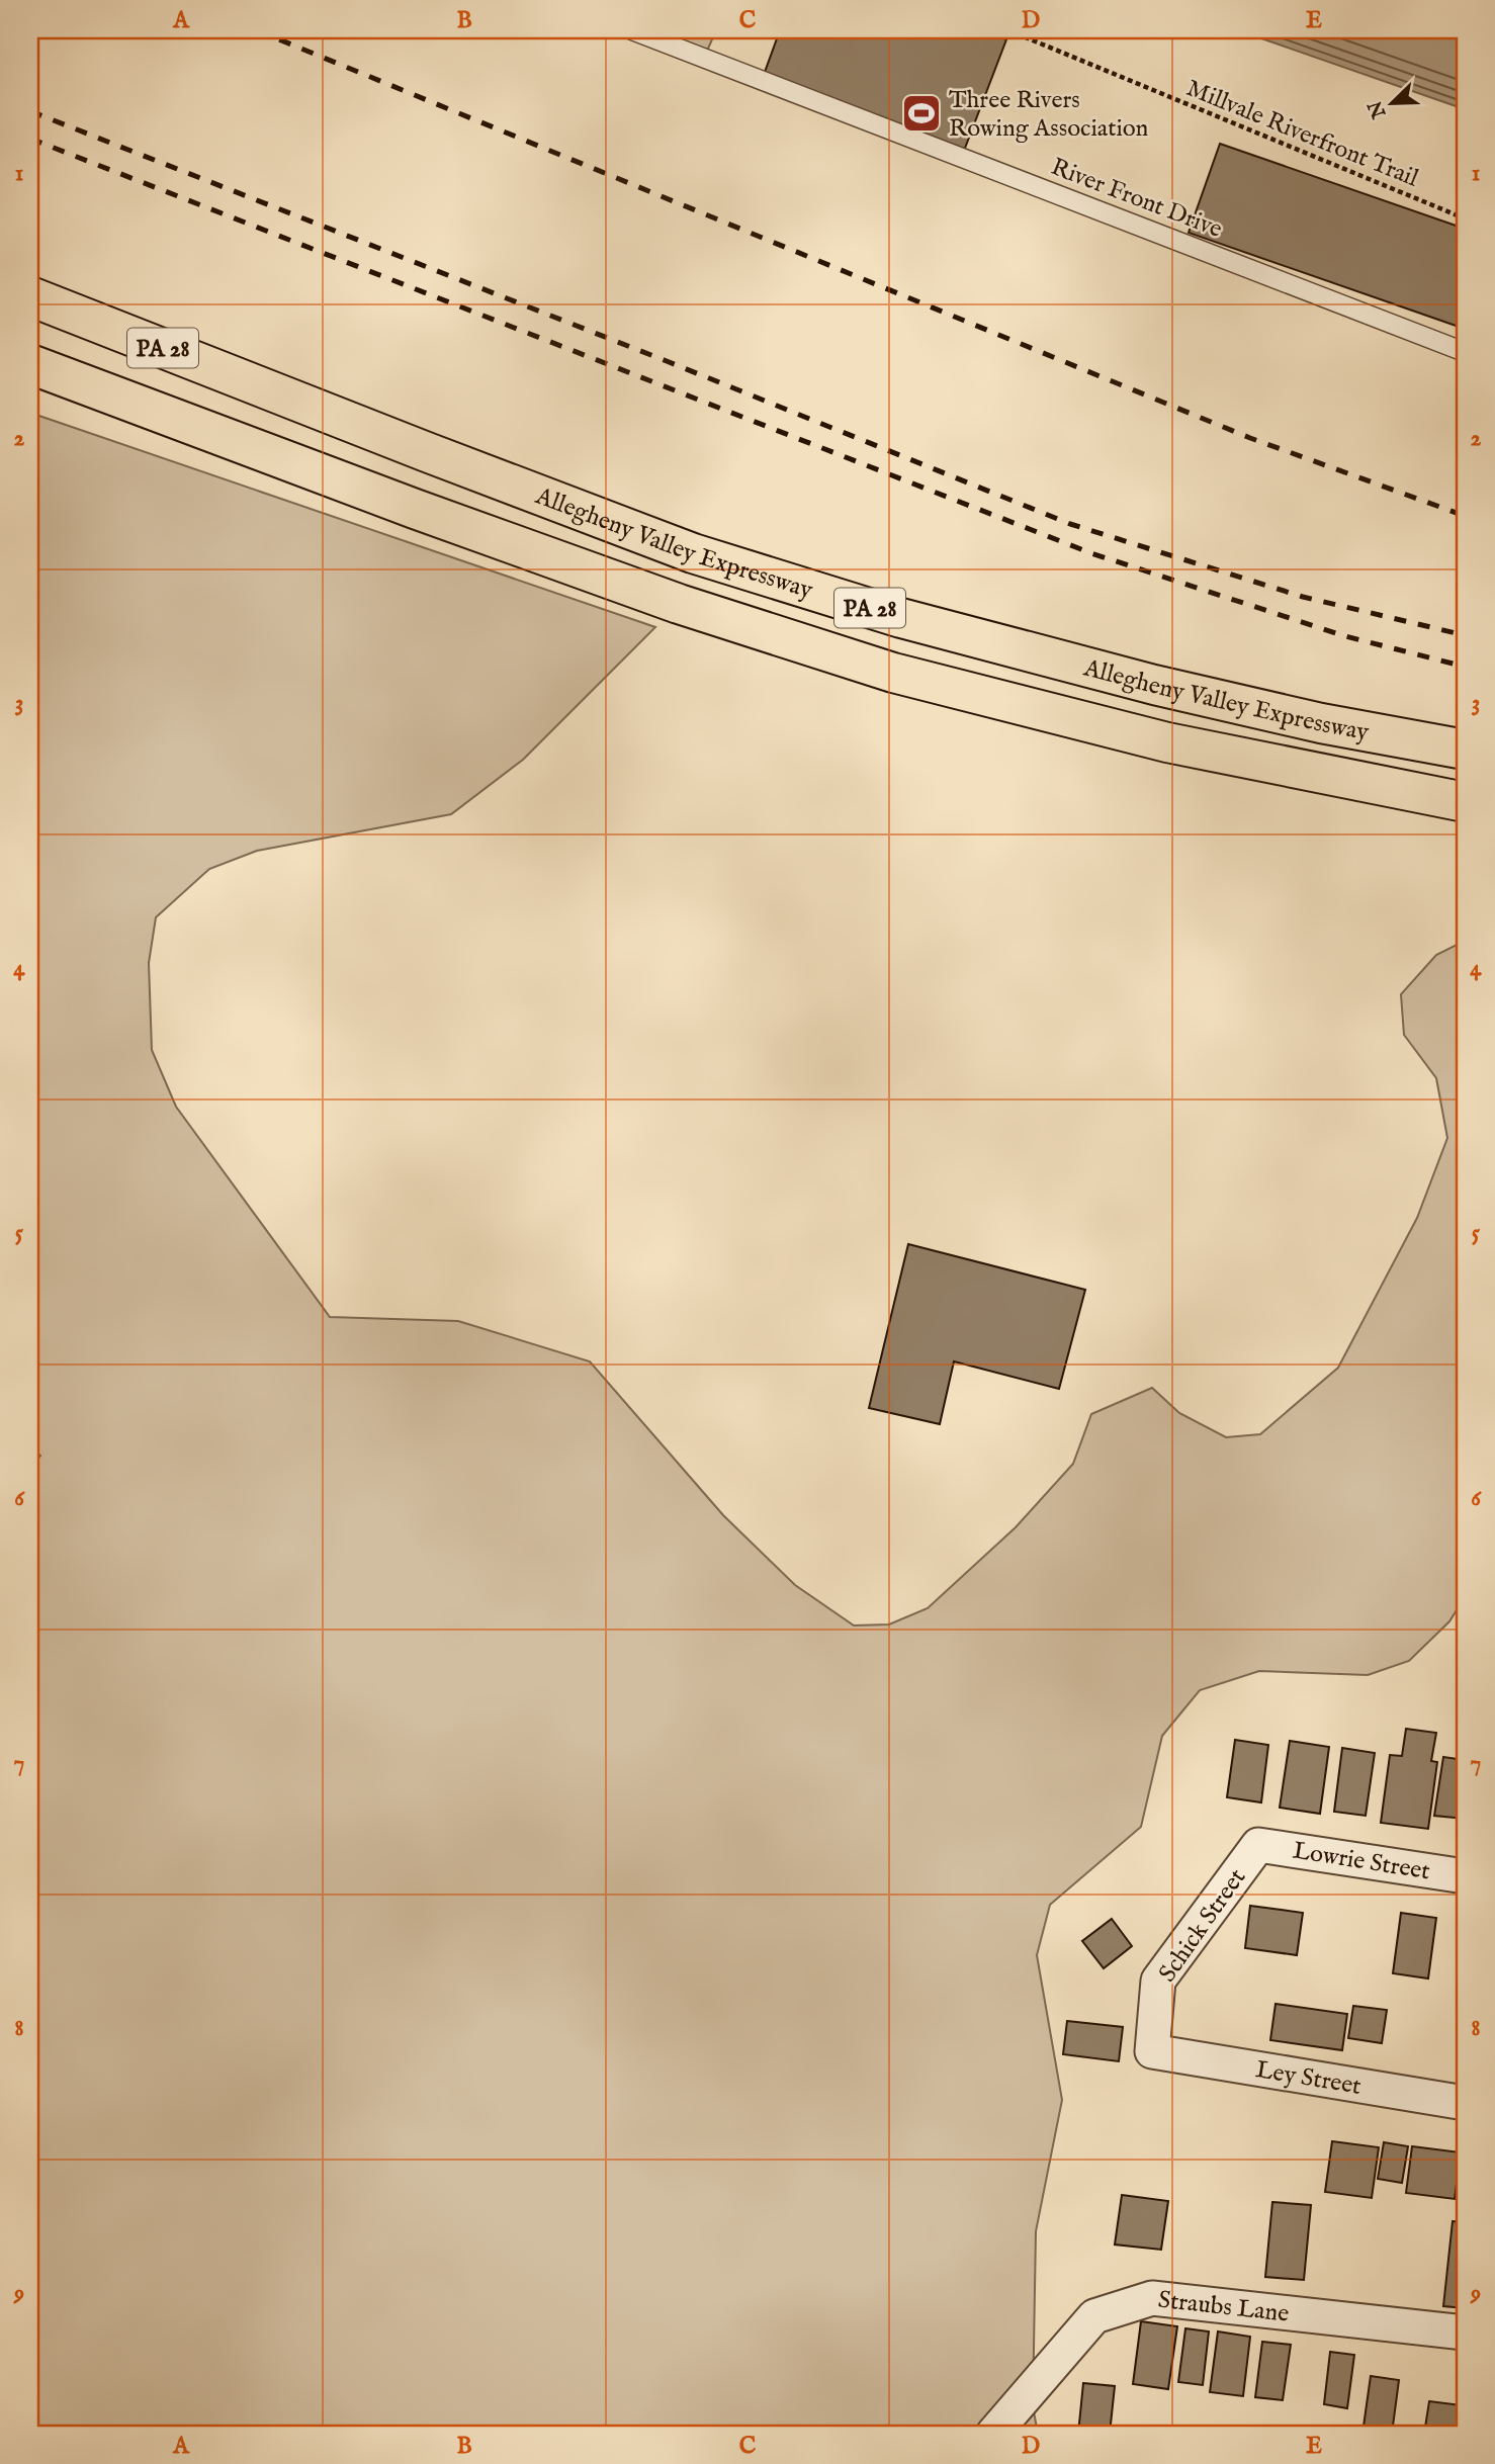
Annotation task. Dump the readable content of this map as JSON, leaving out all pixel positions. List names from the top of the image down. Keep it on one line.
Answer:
{"streets":{"highway":["PA 28","Allegheny Valley Expressway"],"street":["Lowrie Street","Schick Street","Ley Street","Straubs Lane"],"lane":["River Front Drive"],"path":["Millvale Riverfront Trail"]},"crossings":[["Lowrie Street","Schick Street"],["Schick Street","Ley Street"]],"places":{"sports":["Three Rivers Rowing Association"]},"north":"bottom left","grid":{"columns":["A","B","C","D","E"],"rows":["1","2","3","4","5","6","7","8","9"]}}
